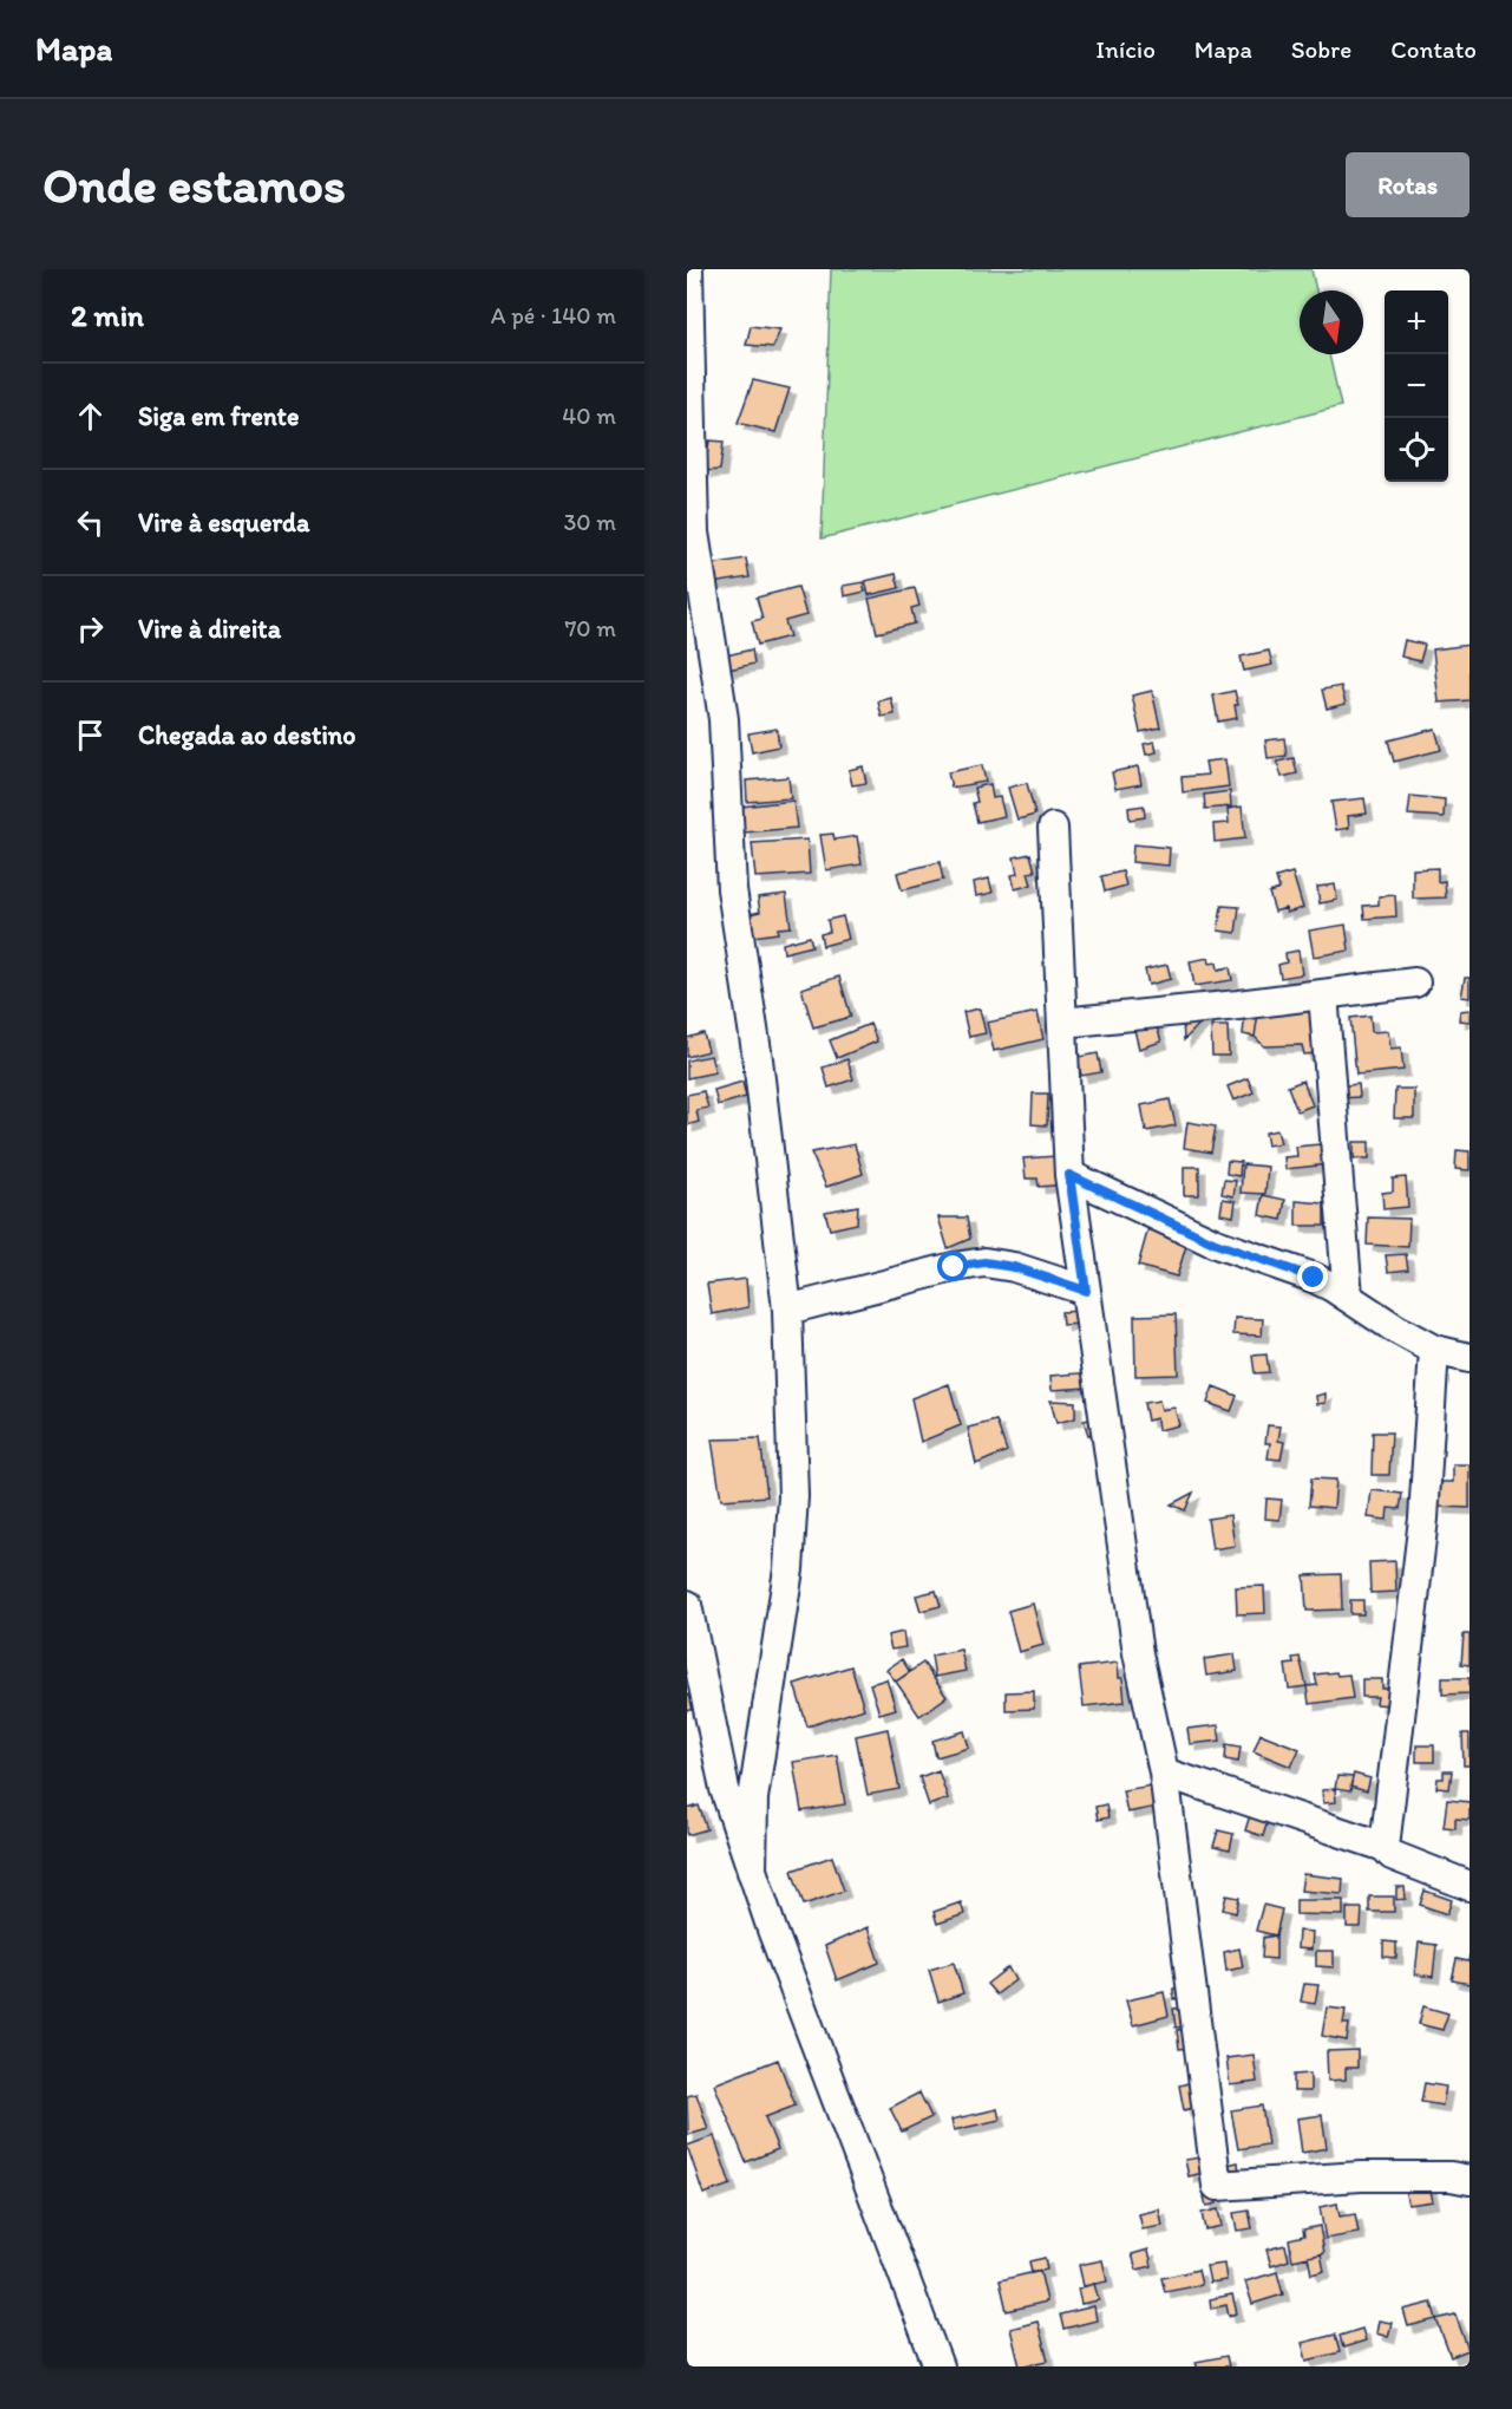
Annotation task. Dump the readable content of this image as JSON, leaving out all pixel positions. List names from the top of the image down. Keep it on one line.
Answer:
{"north":"bottom","page":{"header":"Mapa","nav":["Início","Mapa","Sobre","Contato"],"buttons":"Rotas","title":"Onde estamos","heading":["2 min","A pé · 140 m"],"map_buttons":["+","−"],"list":[["Siga em frente","40 m"],["Vire à esquerda","30 m"],["Vire à direita","70 m"],"Chegada ao destino"]}}
